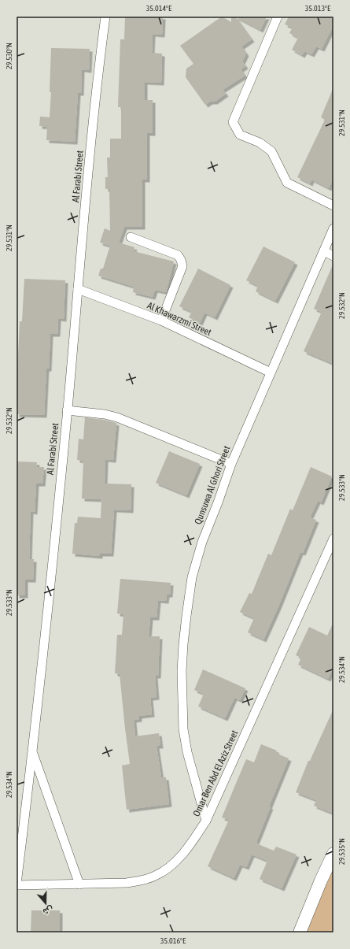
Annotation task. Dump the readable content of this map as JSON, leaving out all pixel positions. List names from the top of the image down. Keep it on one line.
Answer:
{"streets":{"street":["Al Farabi Street","Al Khawarzmi Street","Qunsuwa Al Ghori Street","Omar Ben Abd El Aziz Street"]},"crossings":[["Al Farabi Street","Al Khawarzmi Street"],["Al Farabi Street","Omar Ben Abd El Aziz Street"],["Al Khawarzmi Street","Qunsuwa Al Ghori Street"],["Qunsuwa Al Ghori Street","Omar Ben Abd El Aziz Street"]],"north":"bottom","coordinates":["35.014°E","35.013°E","29.530°N","29.531°N","29.532°N","29.533°N","29.534°N","29.535°N","35.016°E"]}
